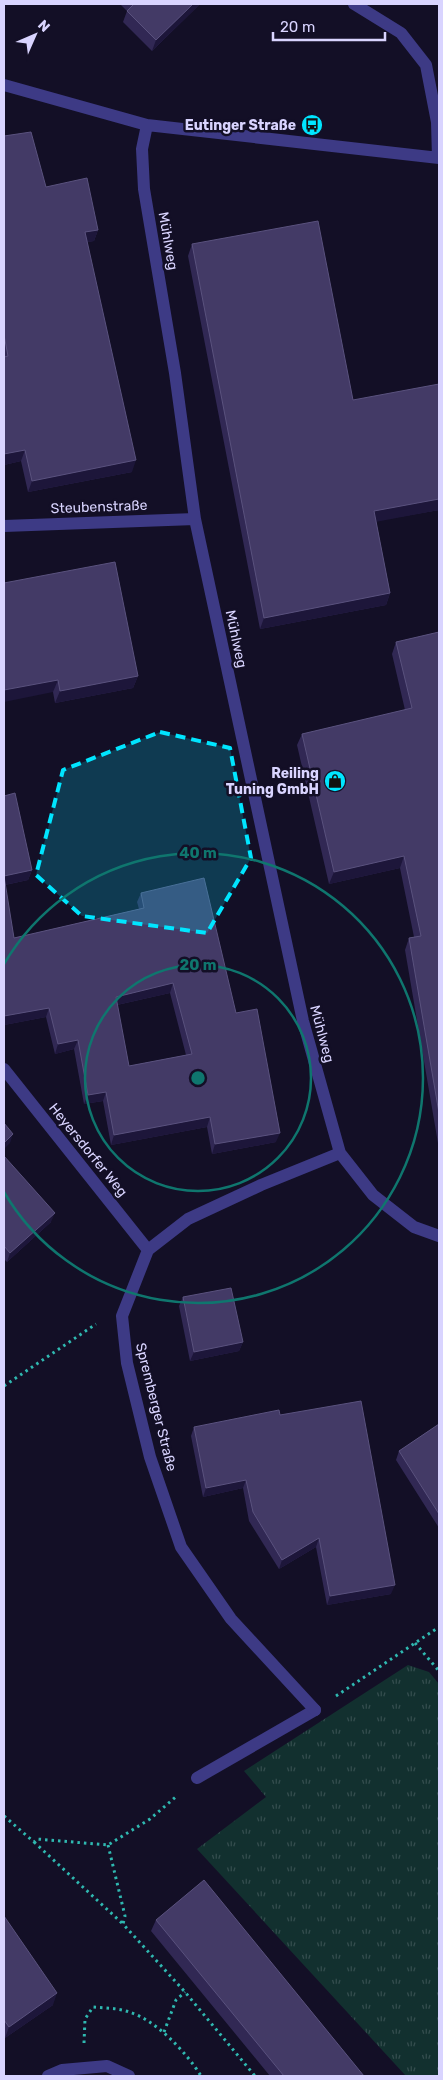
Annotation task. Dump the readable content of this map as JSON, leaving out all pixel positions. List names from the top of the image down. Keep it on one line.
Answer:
{"streets":{"street":["Mühlweg","Steubenstraße","Heyersdorfer Weg","Spremberger Straße"]},"crossings":[["Mühlweg","Steubenstraße"],["Heyersdorfer Weg","Spremberger Straße"]],"places":{"bus stop":["Eutinger Straße"],"shop":["Reiling Tuning GmbH"]},"scale_bar":"20 m","north":"top right","rings":["40 m","20 m"]}
